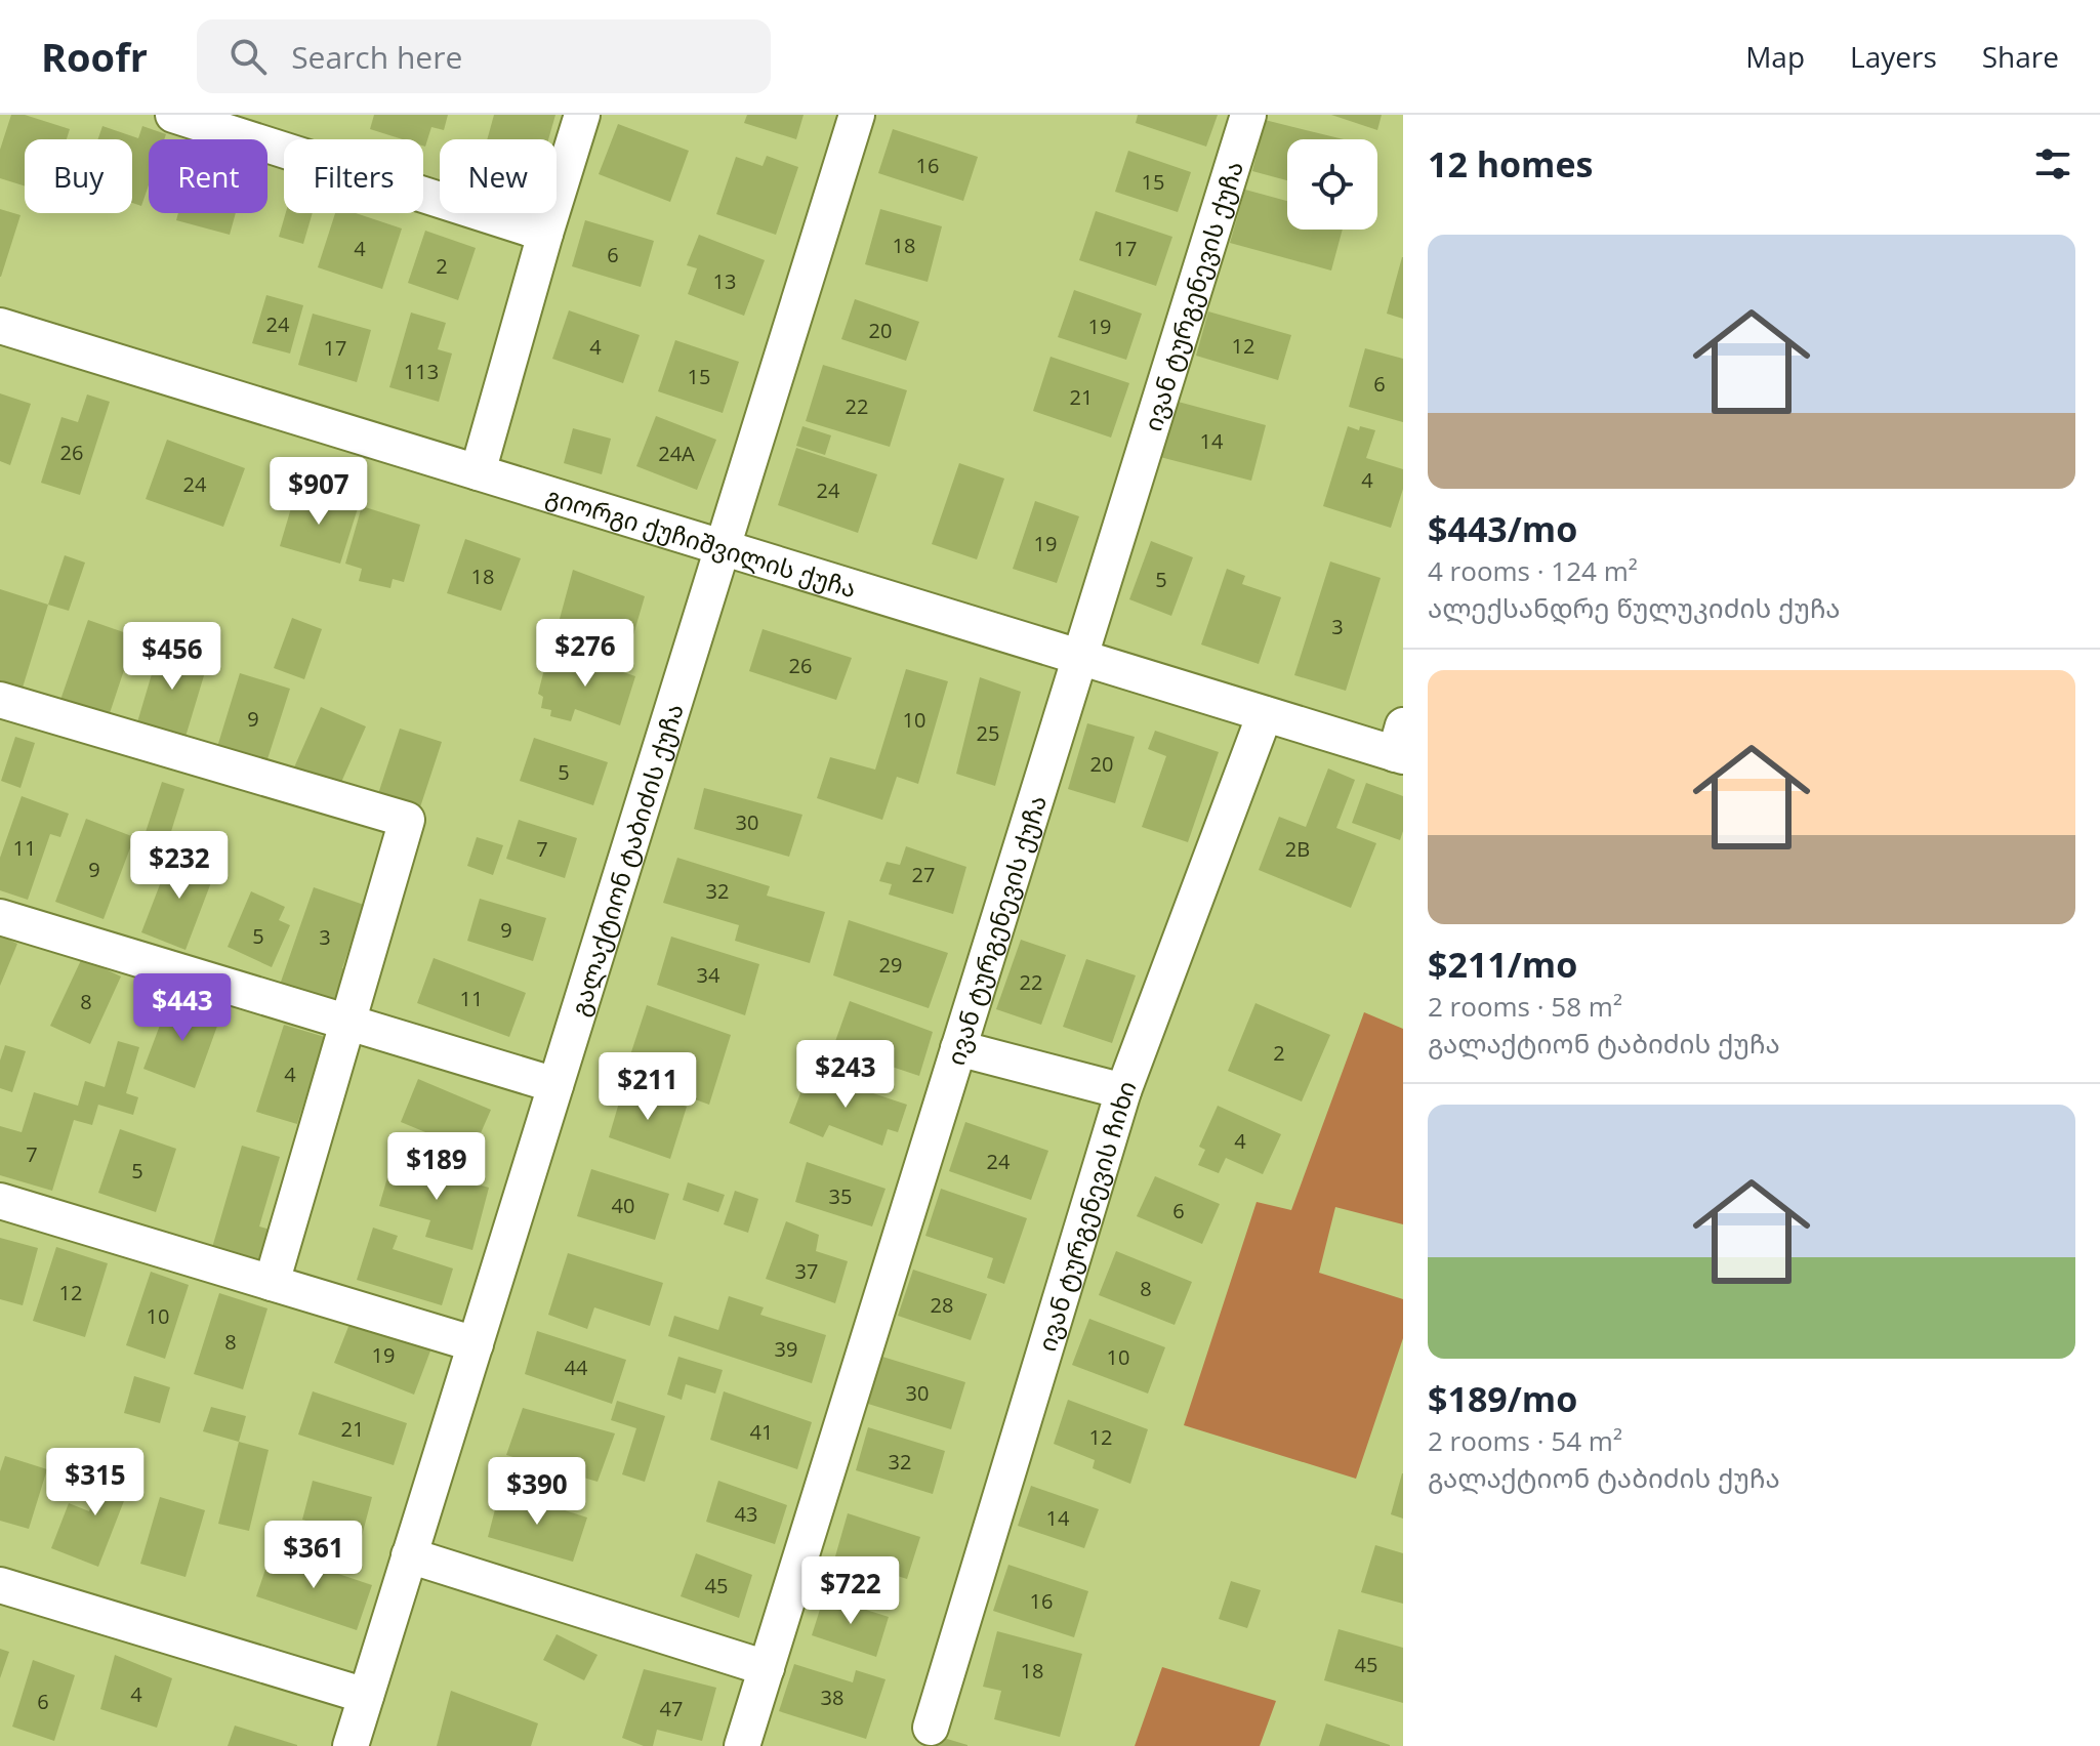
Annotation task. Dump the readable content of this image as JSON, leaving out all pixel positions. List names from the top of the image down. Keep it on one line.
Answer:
{"streets":{"street":["ივან ტურგენევის ქუჩა","გიორგი ქუჩიშვილის ქუჩა","გალაქტიონ ტაბიძის ქუჩა","ივან ტურგენევის ჩიხი"]},"crossings":[["ივან ტურგენევის ქუჩა","გიორგი ქუჩიშვილის ქუჩა"],["გიორგი ქუჩიშვილის ქუჩა","გალაქტიონ ტაბიძის ქუჩა"],["გიორგი ქუჩიშვილის ქუჩა","ივან ტურგენევის ჩიხი"]],"house_numbers":["16","15","18","4","17","6","2","13","24","19","20","12","4","17","113","15","6","21","22","14","26","24A","4","24","24","19","18","5","3","26","9","10","25","20","5","30","11","7","2B","9","27","32","9","5","3","29","34","22","11","8","2","4","4","7","24","5","35","40","6","37","8","12","28","10","8","39","19","10","44","30","21","41","12","32","43","14","45","16","45","18","4","38","6","47"],"page":{"header":"Roofr","search":"Search here","nav":["Map","Layers","Share"],"heading":"12 homes","chip":["Buy","Rent","Filters","New"],"list":[{"name":"$443/mo","note":"4 rooms · 124 m² · ალექსანდრე წულუკიძის ქუჩა"},{"name":"$211/mo","note":"2 rooms · 58 m² · გალაქტიონ ტაბიძის ქუჩა"},{"name":"$189/mo","note":"2 rooms · 54 m² · გალაქტიონ ტაბიძის ქუჩა"}],"price":["$907","$276","$456","$232","$443","$243","$211","$189","$315","$390","$361","$722"]}}
